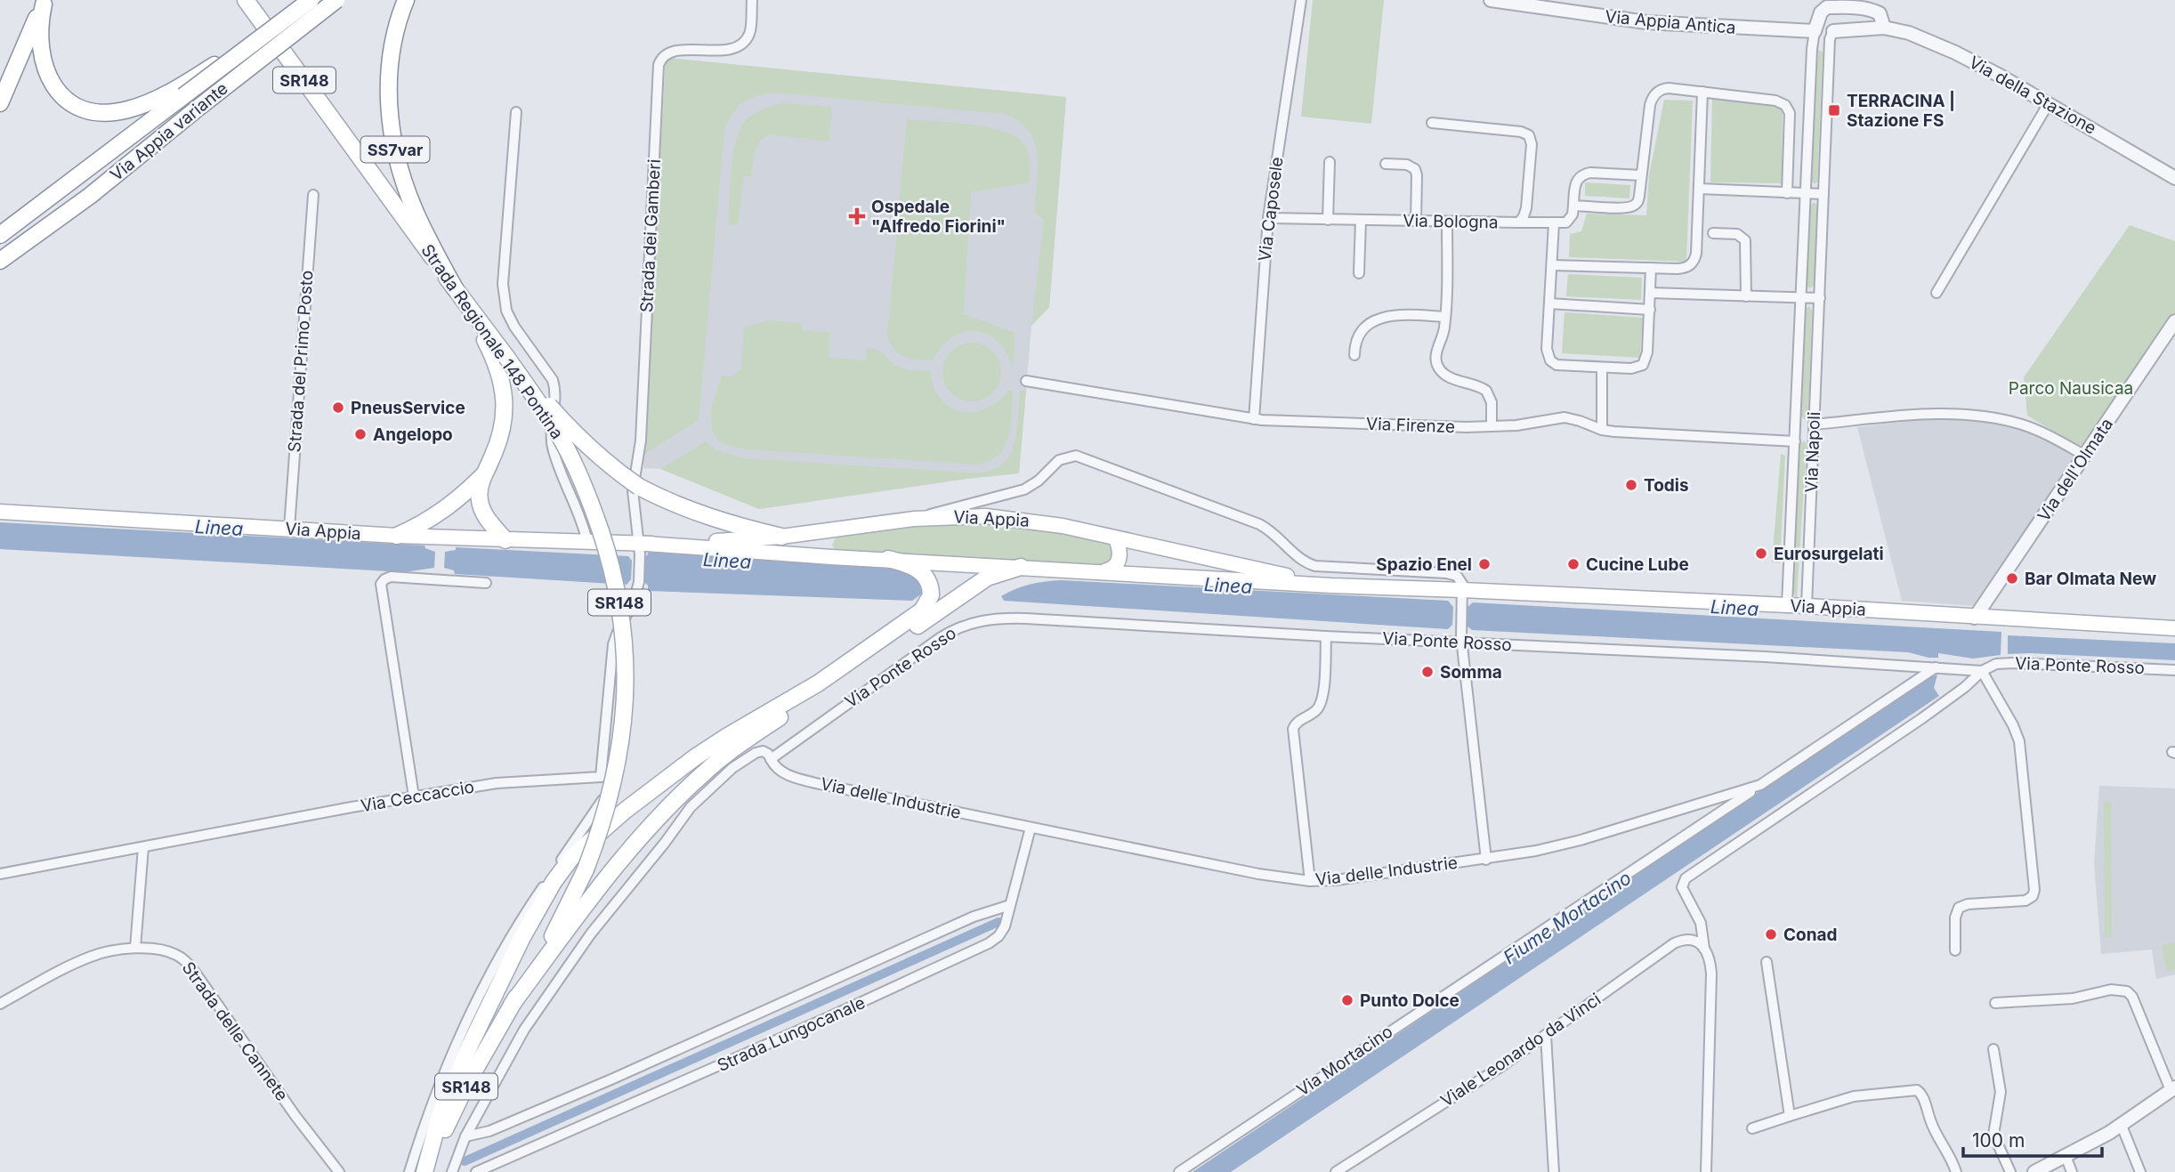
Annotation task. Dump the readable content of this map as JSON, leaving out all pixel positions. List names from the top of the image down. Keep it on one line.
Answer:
{"streets":{"main road":["SR148","Via Appia variante","SS7var","Strada Regionale 148 Pontina","Via Appia"],"street":["Via Appia Antica","Via della Stazione","Via Caposele","Via Bologna","Strada dei Gamberi","Strada del Primo Posto","Via Firenze","Via Napoli","Via dell'Olmata","Via Ponte Rosso","Via Ceccaccio","Via delle Industrie","Strada delle Cannete","Strada Lungocanale","Viale Leonardo da Vinci","Via Mortacino"]},"crossings":[["Via Appia Antica","Via Napoli"],["SR148","SS7var"],["SR148","Strada Regionale 148 Pontina"],["SR148","Via Appia"],["SS7var","Strada Regionale 148 Pontina"],["Via Caposele","Via Bologna"],["Via Caposele","Via Firenze"],["Strada dei Gamberi","Via Appia"],["Strada del Primo Posto","Via Appia"],["Via Firenze","Via Napoli"],["Via Firenze","Via dell'Olmata"],["Via Napoli","Via Appia"],["Via dell'Olmata","Via Appia"],["Via Ponte Rosso","Via delle Industrie"],["Via delle Industrie","Strada Lungocanale"],["Via delle Industrie","Via Mortacino"]],"water":["Linea","Fiume Mortacino"],"parks":["Parco Nausicaa"],"places":{"transit":["TERRACINA | Stazione FS"],"health":["Ospedale \"Alfredo Fiorini\""],"other":["PneusService","Angelopo","Todis","Eurosurgelati","Spazio Enel","Cucine Lube","Bar Olmata New","Somma","Conad","Punto Dolce"]},"scale_bar":"100 m"}
